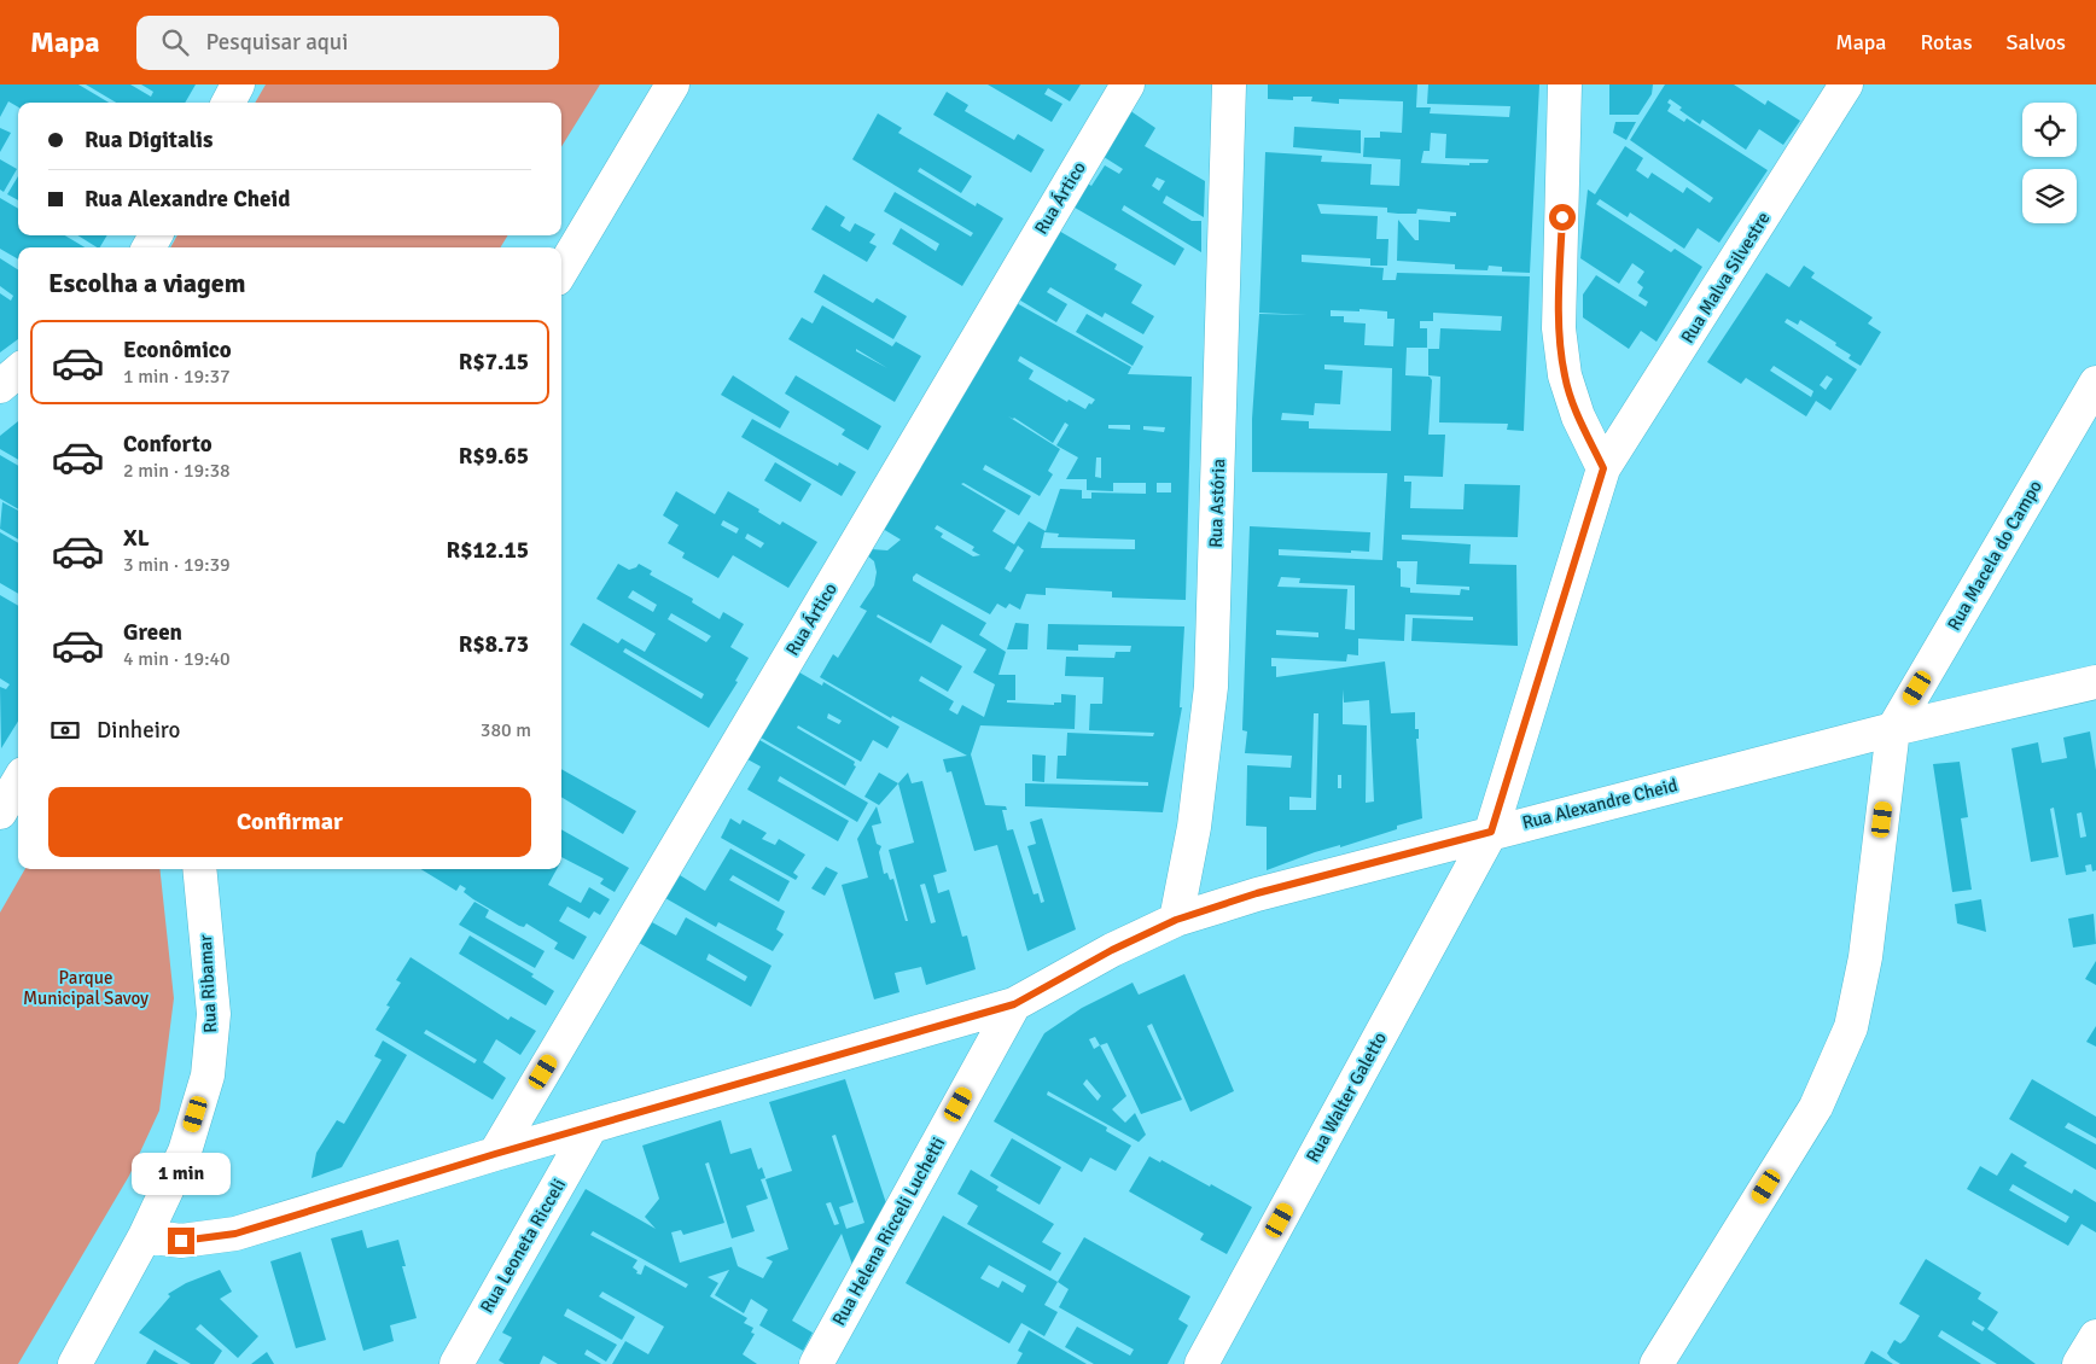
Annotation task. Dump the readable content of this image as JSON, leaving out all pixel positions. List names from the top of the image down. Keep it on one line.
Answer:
{"streets":{"street":["Rua Ártico","Rua Malva Silvestre","Rua Astória","Rua Macela do Campo","Rua Alexandre Cheid","Rua Ribamar","Rua Walter Galetto","Rua Helena Ricceli Luchetti","Rua Leoneta Ricceli"]},"crossings":[["Rua Ártico","Rua Alexandre Cheid"],["Rua Malva Silvestre","Rua Alexandre Cheid"],["Rua Malva Silvestre","Rua Walter Galetto"],["Rua Astória","Rua Alexandre Cheid"],["Rua Macela do Campo","Rua Alexandre Cheid"],["Rua Alexandre Cheid","Rua Ribamar"],["Rua Alexandre Cheid","Rua Walter Galetto"],["Rua Alexandre Cheid","Rua Helena Ricceli Luchetti"],["Rua Alexandre Cheid","Rua Leoneta Ricceli"]],"parks":["Parque Municipal Savoy"],"page":{"header":"Mapa","search":"Pesquisar aqui","nav":["Mapa","Rotas","Salvos"],"banner":["Rua Digitalis","Rua Alexandre Cheid"],"heading":"Escolha a viagem","list":[{"name":"Econômico","note":"1 min · 19:37","value":"R$7.15"},{"name":"Conforto","note":"2 min · 19:38","value":"R$9.65"},{"name":"XL","note":"3 min · 19:39","value":"R$12.15"},{"name":"Green","note":"4 min · 19:40","value":"R$8.73"}],"pay":["Dinheiro","380 m"],"buttons":"Confirmar","bubble":"1 min"}}
